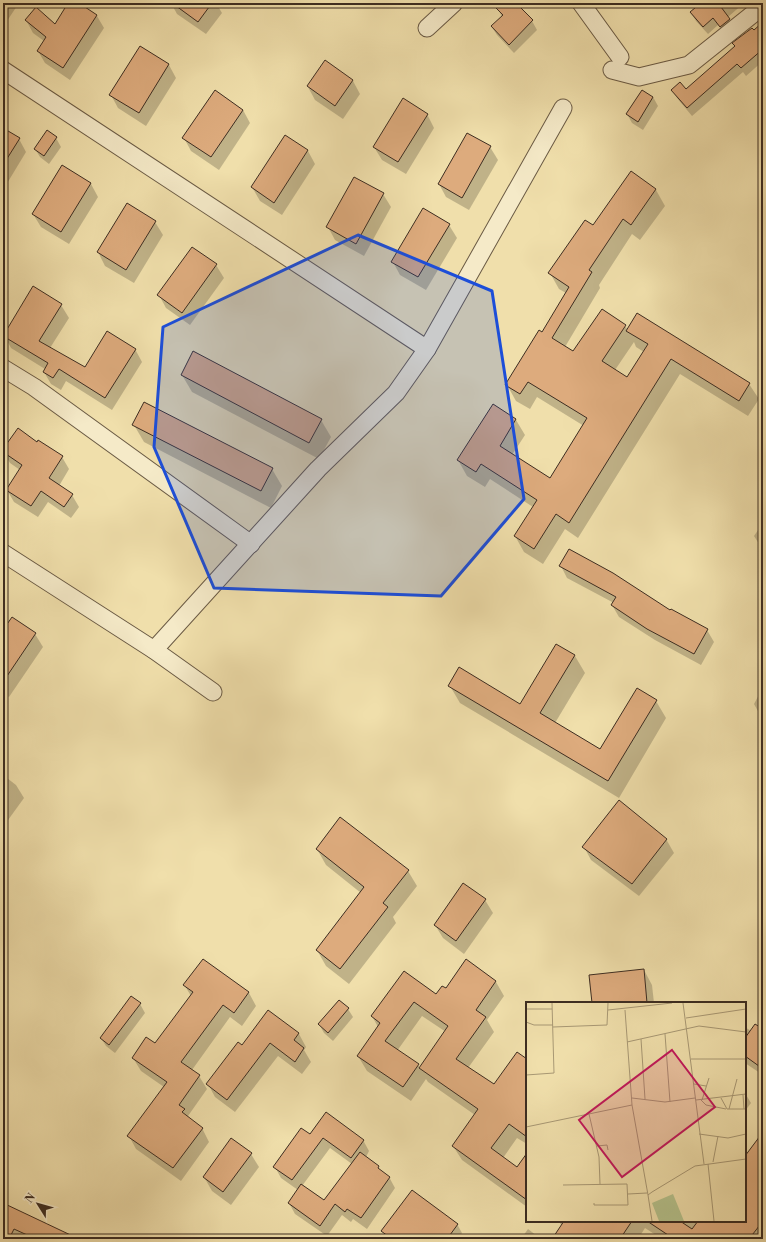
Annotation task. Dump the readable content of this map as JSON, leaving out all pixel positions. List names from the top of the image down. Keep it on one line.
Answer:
{"north":"top left"}
